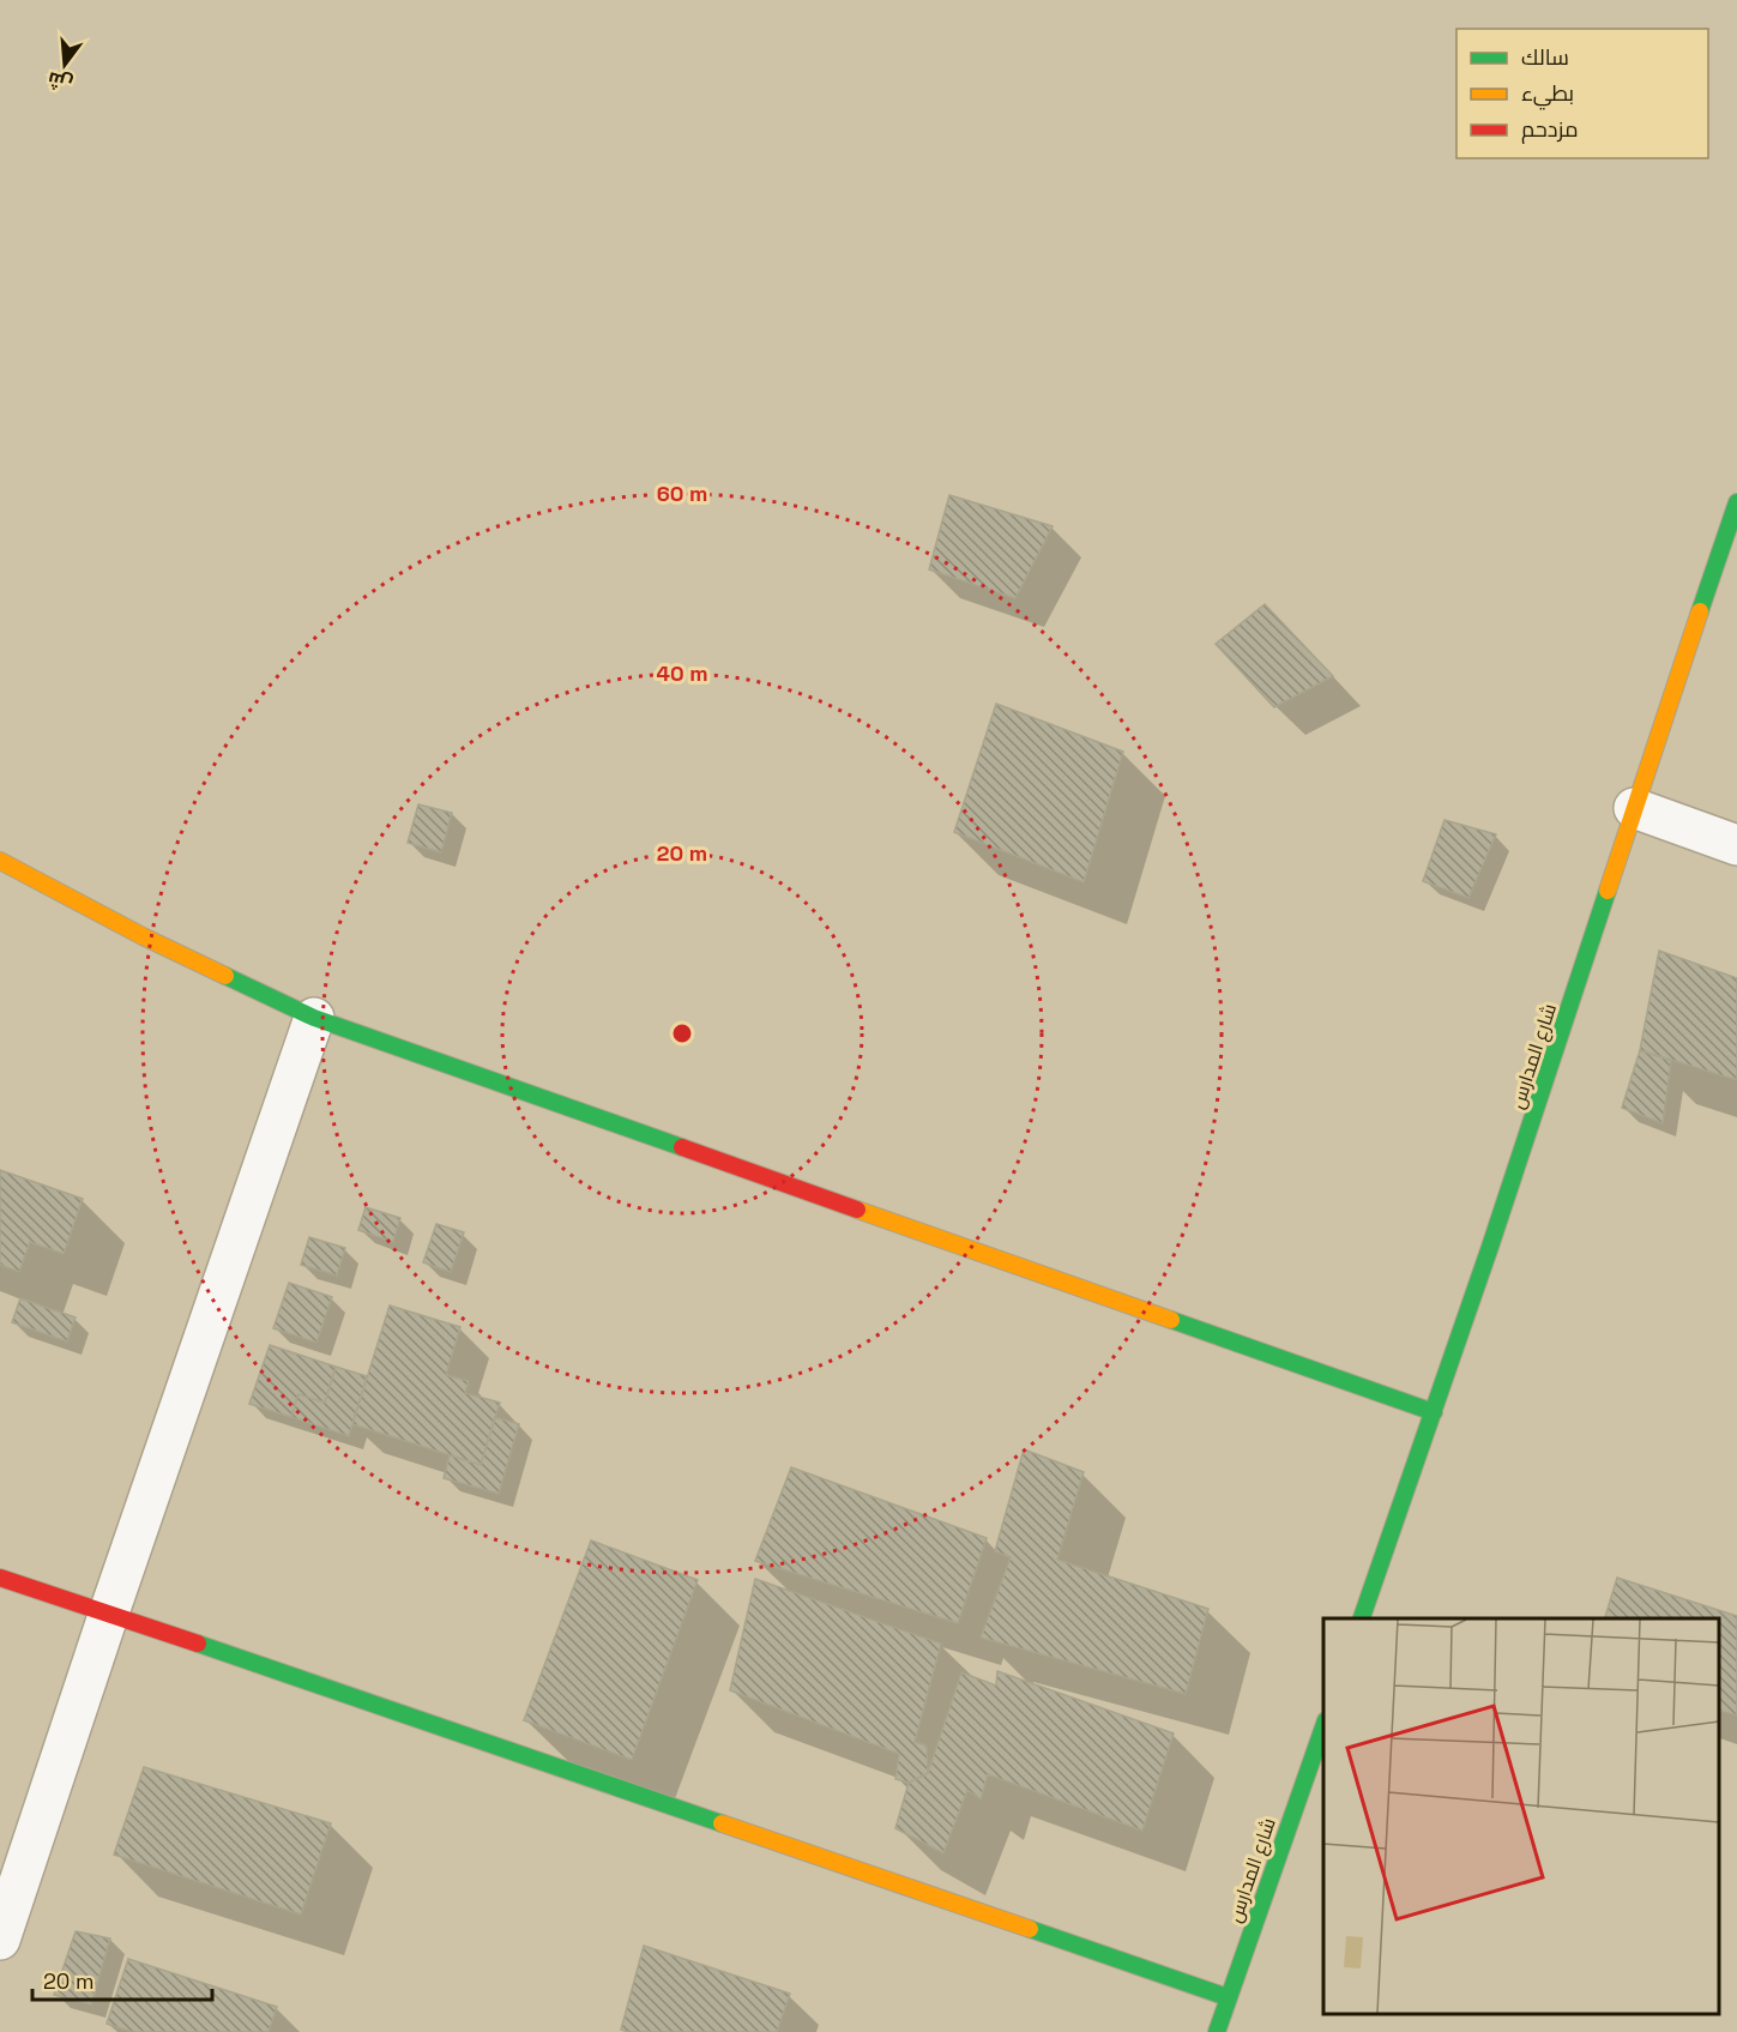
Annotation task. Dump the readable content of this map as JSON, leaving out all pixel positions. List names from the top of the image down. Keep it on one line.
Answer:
{"streets":{"street":["شارع المدارس"]},"legend":["سالك","بطيء","مزدحم"],"scale_bar":"20 m","north":"bottom","rings":["60 m","40 m","20 m"]}
